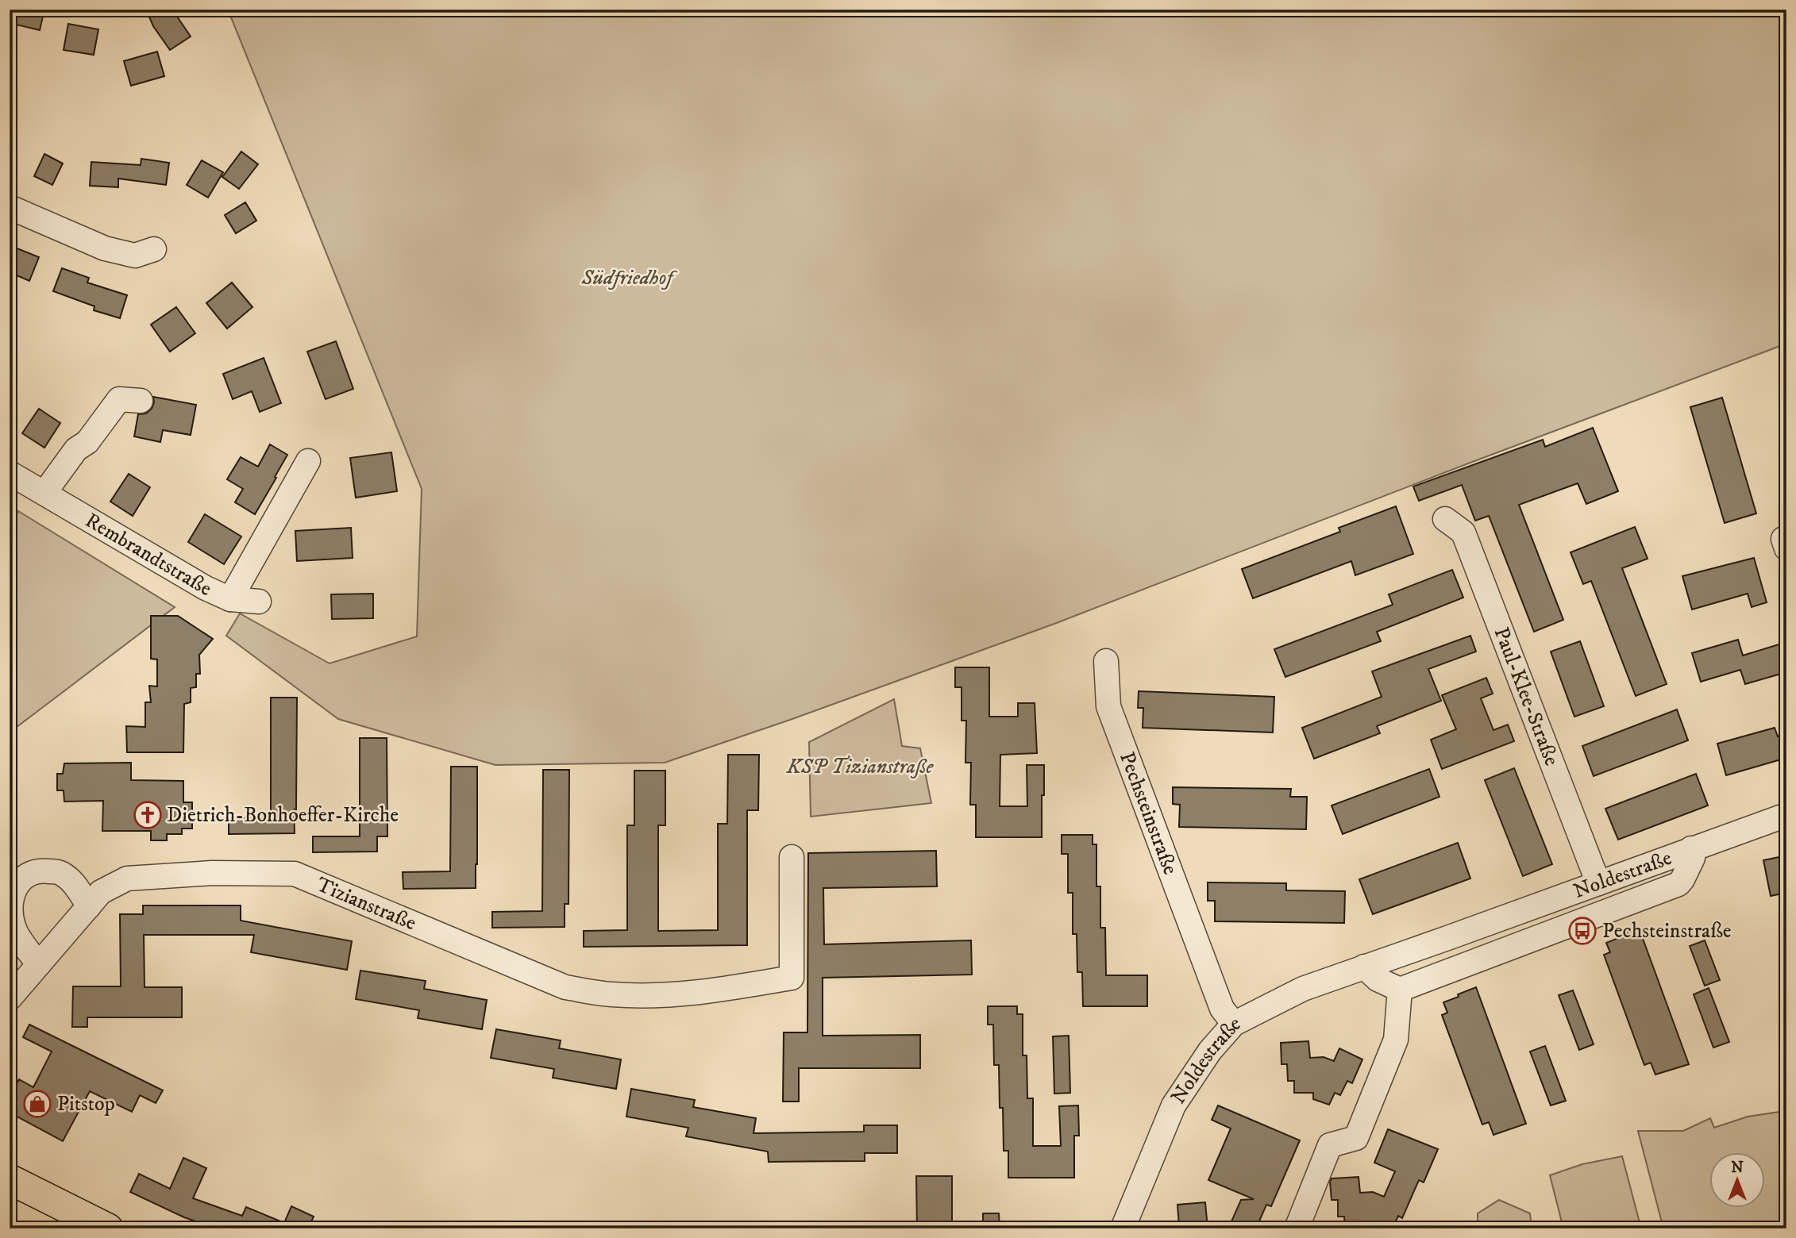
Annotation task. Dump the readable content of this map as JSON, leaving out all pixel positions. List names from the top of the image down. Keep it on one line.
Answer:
{"streets":{"street":["Rembrandtstraße","Paul-Klee-Straße","Pechsteinstraße","Noldestraße","Tizianstraße"]},"crossings":[["Paul-Klee-Straße","Noldestraße"],["Pechsteinstraße","Noldestraße"]],"parks":["Südfriedhof","KSP Tizianstraße"],"places":{"church":["Dietrich-Bonhoeffer-Kirche"],"bus stop":["Pechsteinstraße"],"shop":["Pitstop"]},"north":"top"}
